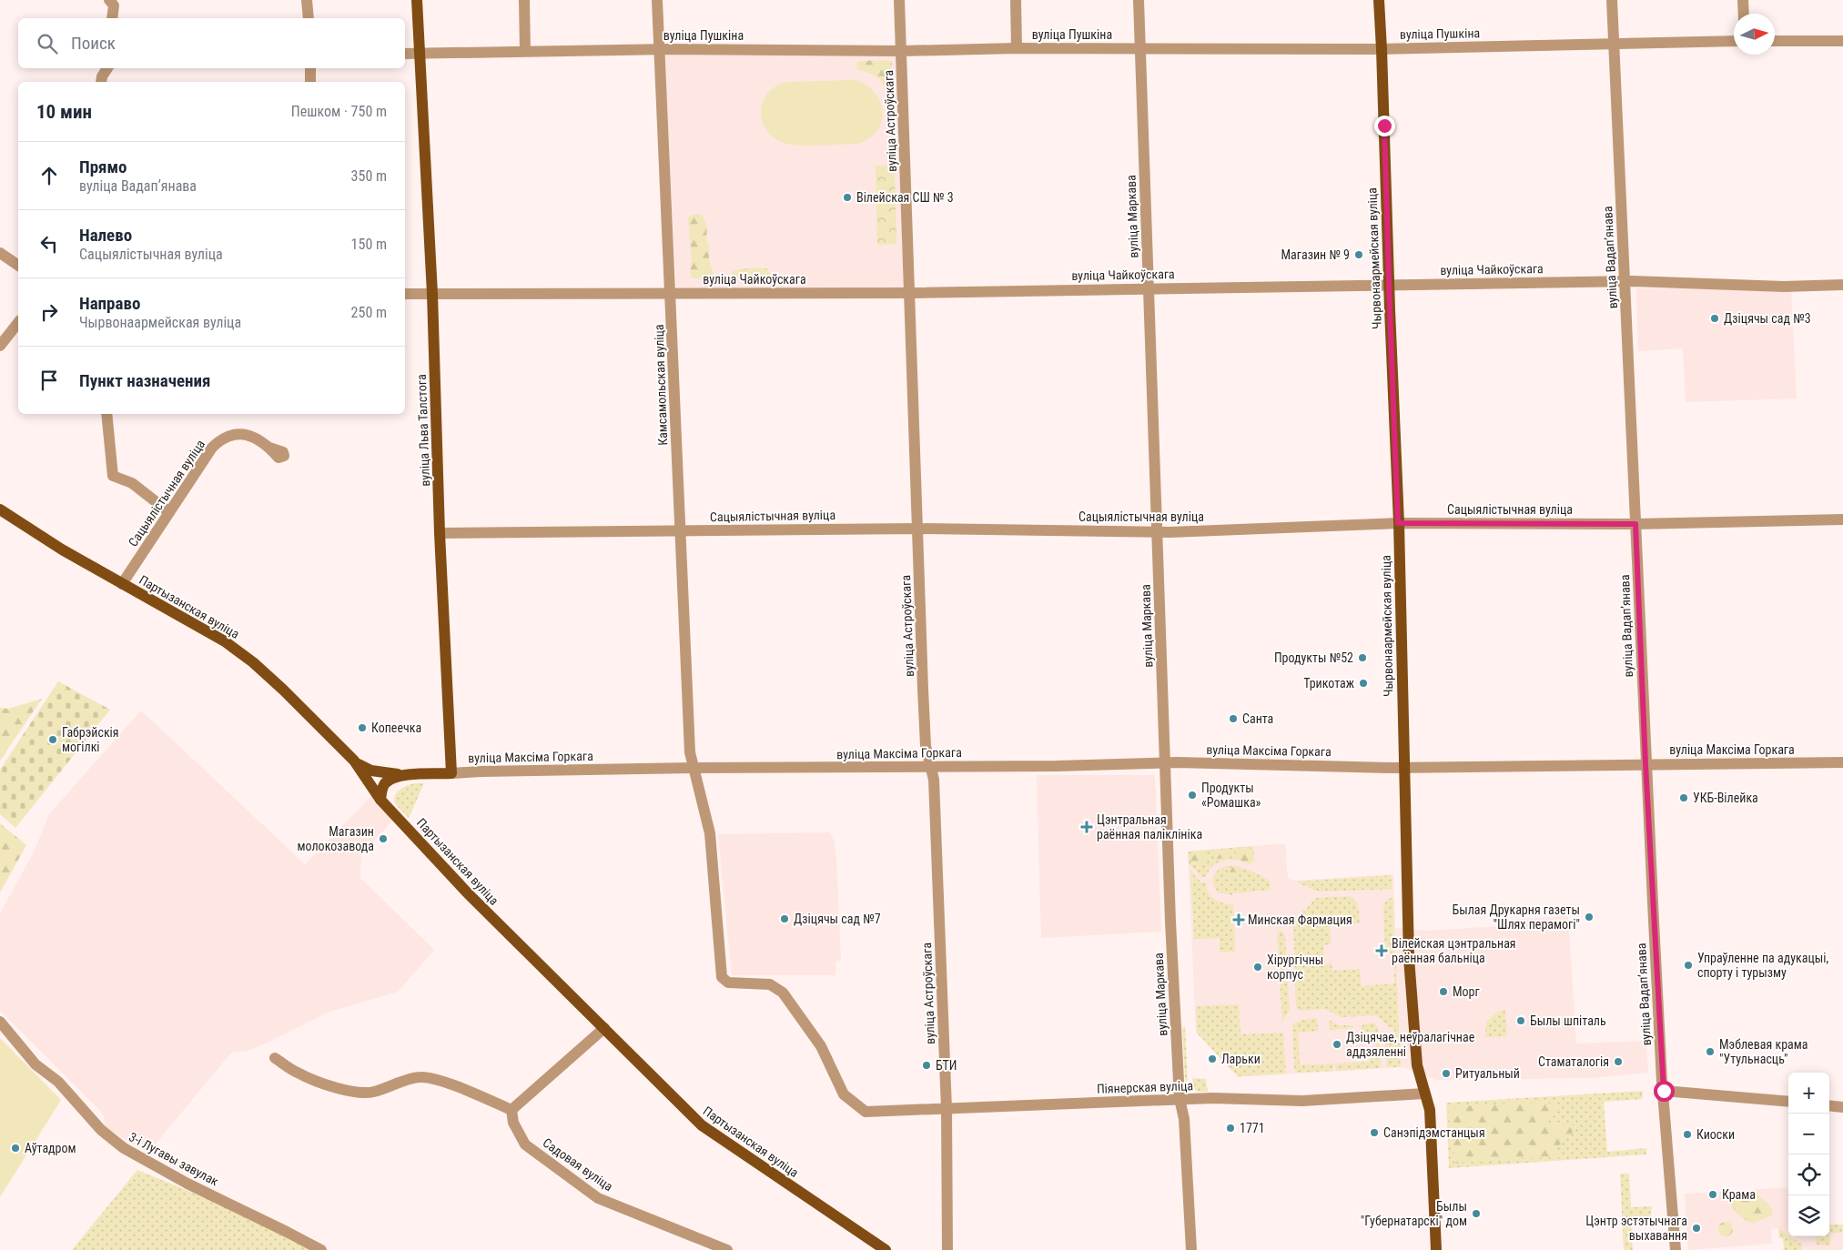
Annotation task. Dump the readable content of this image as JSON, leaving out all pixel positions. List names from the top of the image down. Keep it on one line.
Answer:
{"streets":{"main road":["Чырвонаармейская вуліца","вуліца Льва Талстога","Партызанская вуліца"],"street":["вуліца Пушкіна","вуліца Астроўскага","вуліца Маркава","вуліца Вадапʼянава","вуліца Чайкоўскага","Камсамольская вуліца","Сацыялістычная вуліца","вуліца Максіма Горкага","Піянерская вуліца","3-і Лугавы завулак","Садовая вуліца"]},"crossings":[["вуліца Пушкіна","вуліца Астроўскага"],["вуліца Пушкіна","вуліца Маркава"],["вуліца Пушкіна","вуліца Вадапʼянава"],["вуліца Пушкіна","Чырвонаармейская вуліца"],["вуліца Пушкіна","Камсамольская вуліца"],["вуліца Пушкіна","вуліца Льва Талстога"],["вуліца Астроўскага","вуліца Чайкоўскага"],["вуліца Астроўскага","Сацыялістычная вуліца"],["вуліца Астроўскага","вуліца Максіма Горкага"],["вуліца Астроўскага","Піянерская вуліца"],["вуліца Маркава","вуліца Чайкоўскага"],["вуліца Маркава","Сацыялістычная вуліца"],["вуліца Маркава","вуліца Максіма Горкага"],["вуліца Маркава","Піянерская вуліца"],["вуліца Вадапʼянава","вуліца Чайкоўскага"],["вуліца Вадапʼянава","Сацыялістычная вуліца"],["вуліца Вадапʼянава","вуліца Максіма Горкага"],["Чырвонаармейская вуліца","вуліца Чайкоўскага"],["Чырвонаармейская вуліца","Сацыялістычная вуліца"],["Чырвонаармейская вуліца","вуліца Максіма Горкага"],["Чырвонаармейская вуліца","Піянерская вуліца"],["вуліца Чайкоўскага","Камсамольская вуліца"],["вуліца Чайкоўскага","вуліца Льва Талстога"],["Камсамольская вуліца","Сацыялістычная вуліца"],["Камсамольская вуліца","вуліца Максіма Горкага"],["Камсамольская вуліца","Піянерская вуліца"],["вуліца Льва Талстога","Сацыялістычная вуліца"],["вуліца Льва Талстога","вуліца Максіма Горкага"],["Сацыялістычная вуліца","Партызанская вуліца"],["вуліца Максіма Горкага","Піянерская вуліца"]],"places":{"other":["Вілейская СШ № 3","Магазин № 9","Дзіцячы сад №3","Продукты №52","Трикотаж","Санта","Копеечка","Габрэйскія могілкі","Продукты «Ромашка»","УКБ-Вілейка","Магазин молокозавода","Былая Друкарня газеты \"Шлях перамогі\"","Дзіцячы сад №7","Упраўленне па адукацыі, спорту і турызму","Хірургічны корпус","Морг","Былы шпіталь","Дзіцячае, неўралагічнае аддзяленні","Мэблевая крама \"Утульнасць\"","Ларьки","Стаматалогія","БТИ","Ритуальный","1771","Санэпідэмстанцыя","Киоски","Аўтадром","Крама","Былы \"Губернатарскі\" дом","Цэнтр эстэтычнага выхавання"],"health":["Цэнтральная раённая паліклініка","Минская Фармация","Вілейская цэнтральная раённая бальніца"]},"north":"right","page":{"search":"Поиск","heading":["10 мин","Пешком · 750 m"],"list":[["Прямо","вуліца Вадапʼянава","350 m"],["Налево","Сацыялістычная вуліца","150 m"],["Направо","Чырвонаармейская вуліца","250 m"],"Пункт назначения"],"map_buttons":["+","−"]}}
